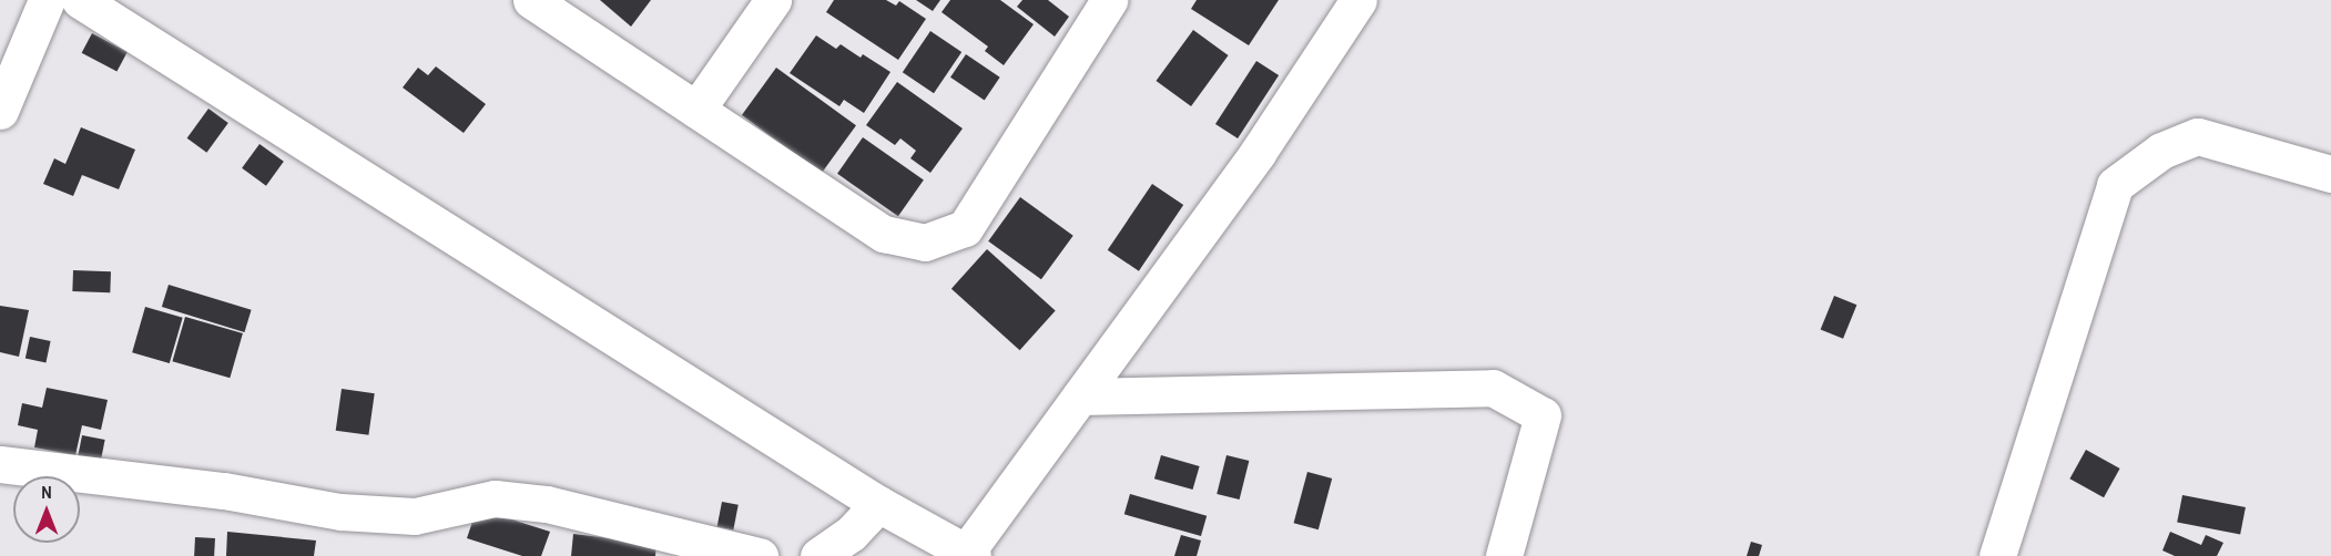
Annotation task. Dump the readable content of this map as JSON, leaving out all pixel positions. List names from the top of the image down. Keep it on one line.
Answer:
{"north":"top"}
